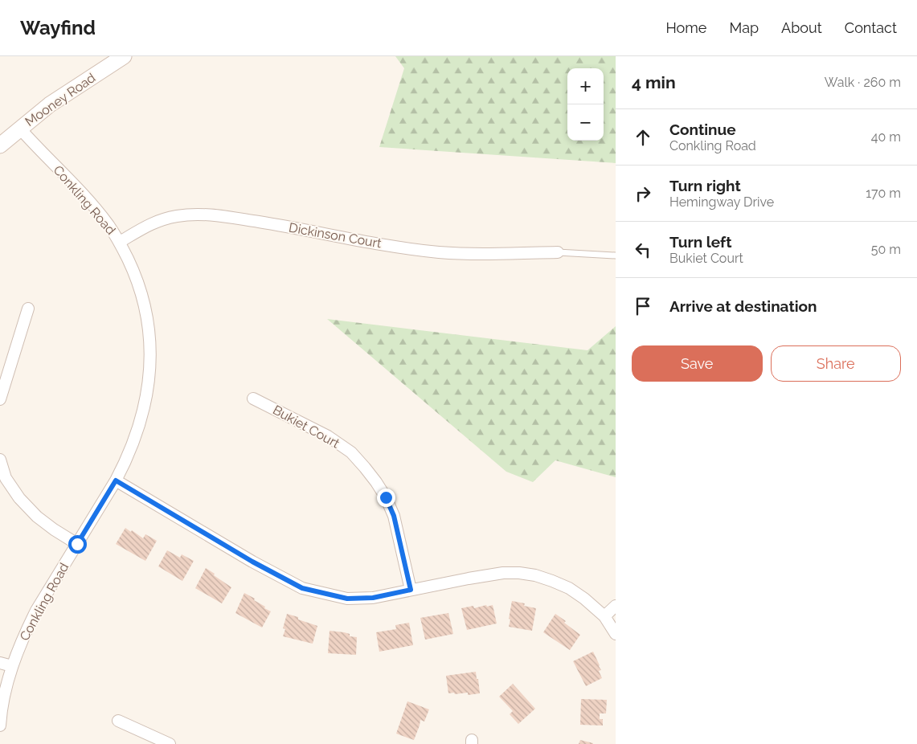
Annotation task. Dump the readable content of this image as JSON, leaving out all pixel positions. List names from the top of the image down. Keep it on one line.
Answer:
{"streets":{"street":["Mooney Road","Conkling Road","Dickinson Court","Bukiet Court"]},"crossings":[["Mooney Road","Conkling Road"],["Conkling Road","Dickinson Court"]],"page":{"header":"Wayfind","nav":["Home","Map","About","Contact"],"heading":["4 min","Walk · 260 m"],"map_buttons":["+","−"],"list":[["Continue","Conkling Road","40 m"],["Turn right","Hemingway Drive","170 m"],["Turn left","Bukiet Court","50 m"],"Arrive at destination"],"buttons":["Save","Share"]}}
